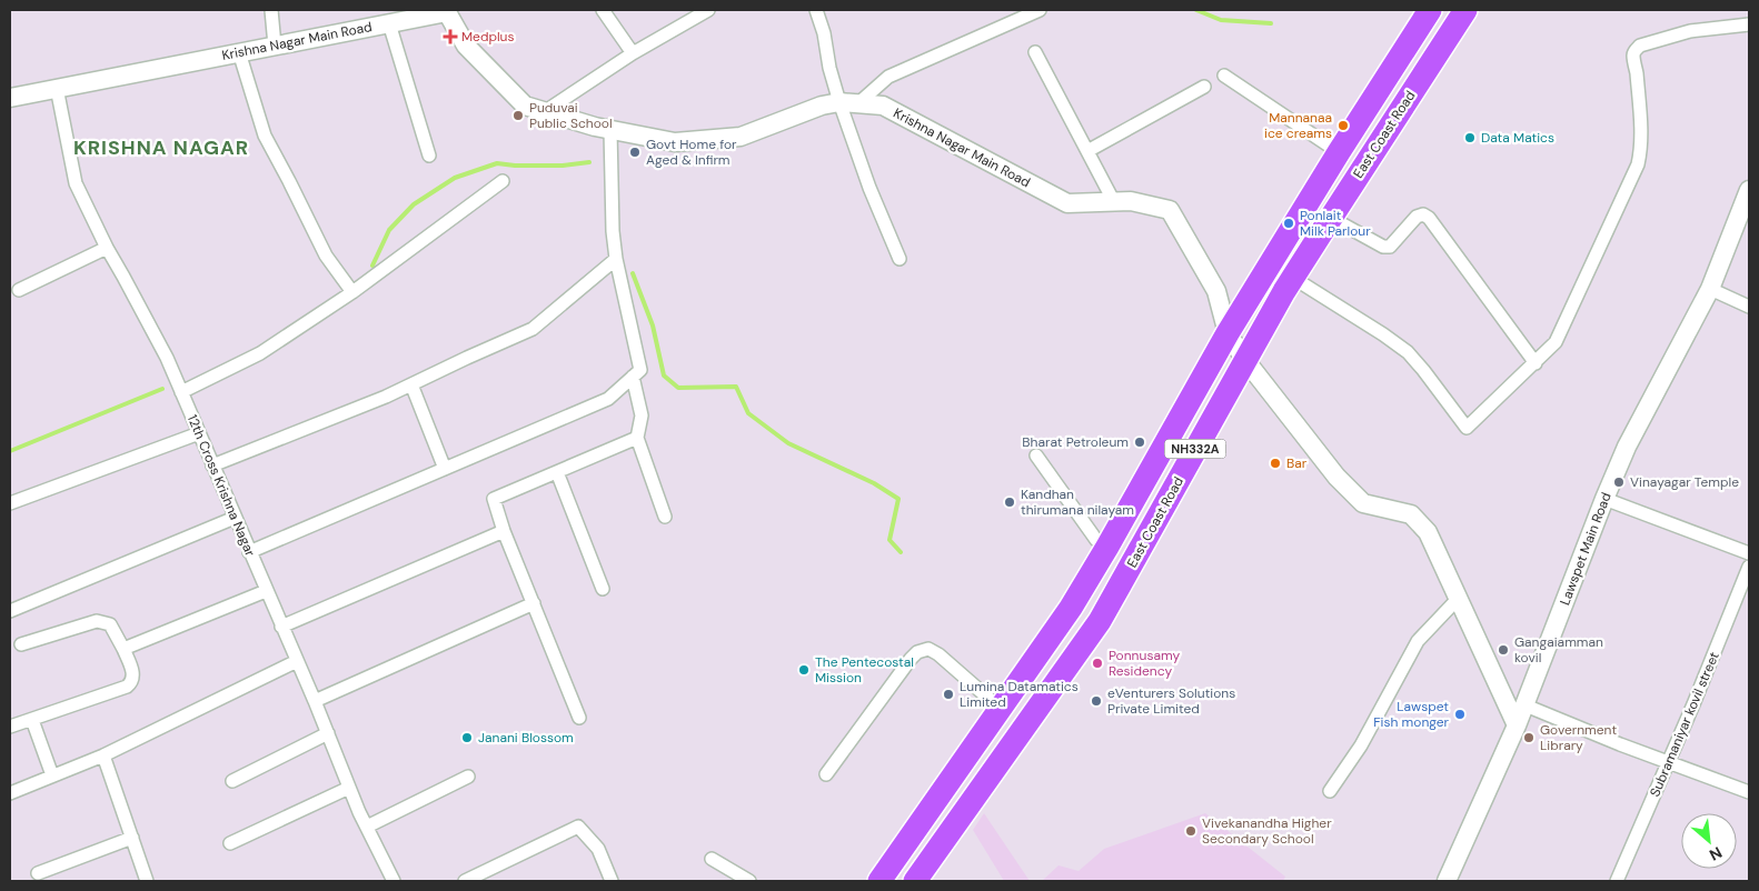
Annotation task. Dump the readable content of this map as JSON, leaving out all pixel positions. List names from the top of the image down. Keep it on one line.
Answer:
{"streets":{"highway":["East Coast Road","NH332A"],"street":["Krishna Nagar Main Road","12th Cross Krishna Nagar","Lawspet Main Road","Subramaniyar kovil street"]},"crossings":[["Krishna Nagar Main Road","East Coast Road"],["Krishna Nagar Main Road","12th Cross Krishna Nagar"]],"districts":["KRISHNA NAGAR"],"places":{"health":["Medplus"],"other":["Puduvai Public School","Mannanaa ice creams","Data Matics","Govt Home for Aged & Infirm","Ponlait Milk Parlour","Bharat Petroleum","Bar","Vinayagar Temple","Kandhan thirumana nilayam","Gangaiamman kovil","Ponnusamy Residency","The Pentecostal Mission","Lumina Datamatics Limited","eVenturers Solutions Private Limited","Lawspet Fish monger","Janani Blossom","Government Library","Vivekanandha Higher Secondary School"]},"north":"bottom right"}
